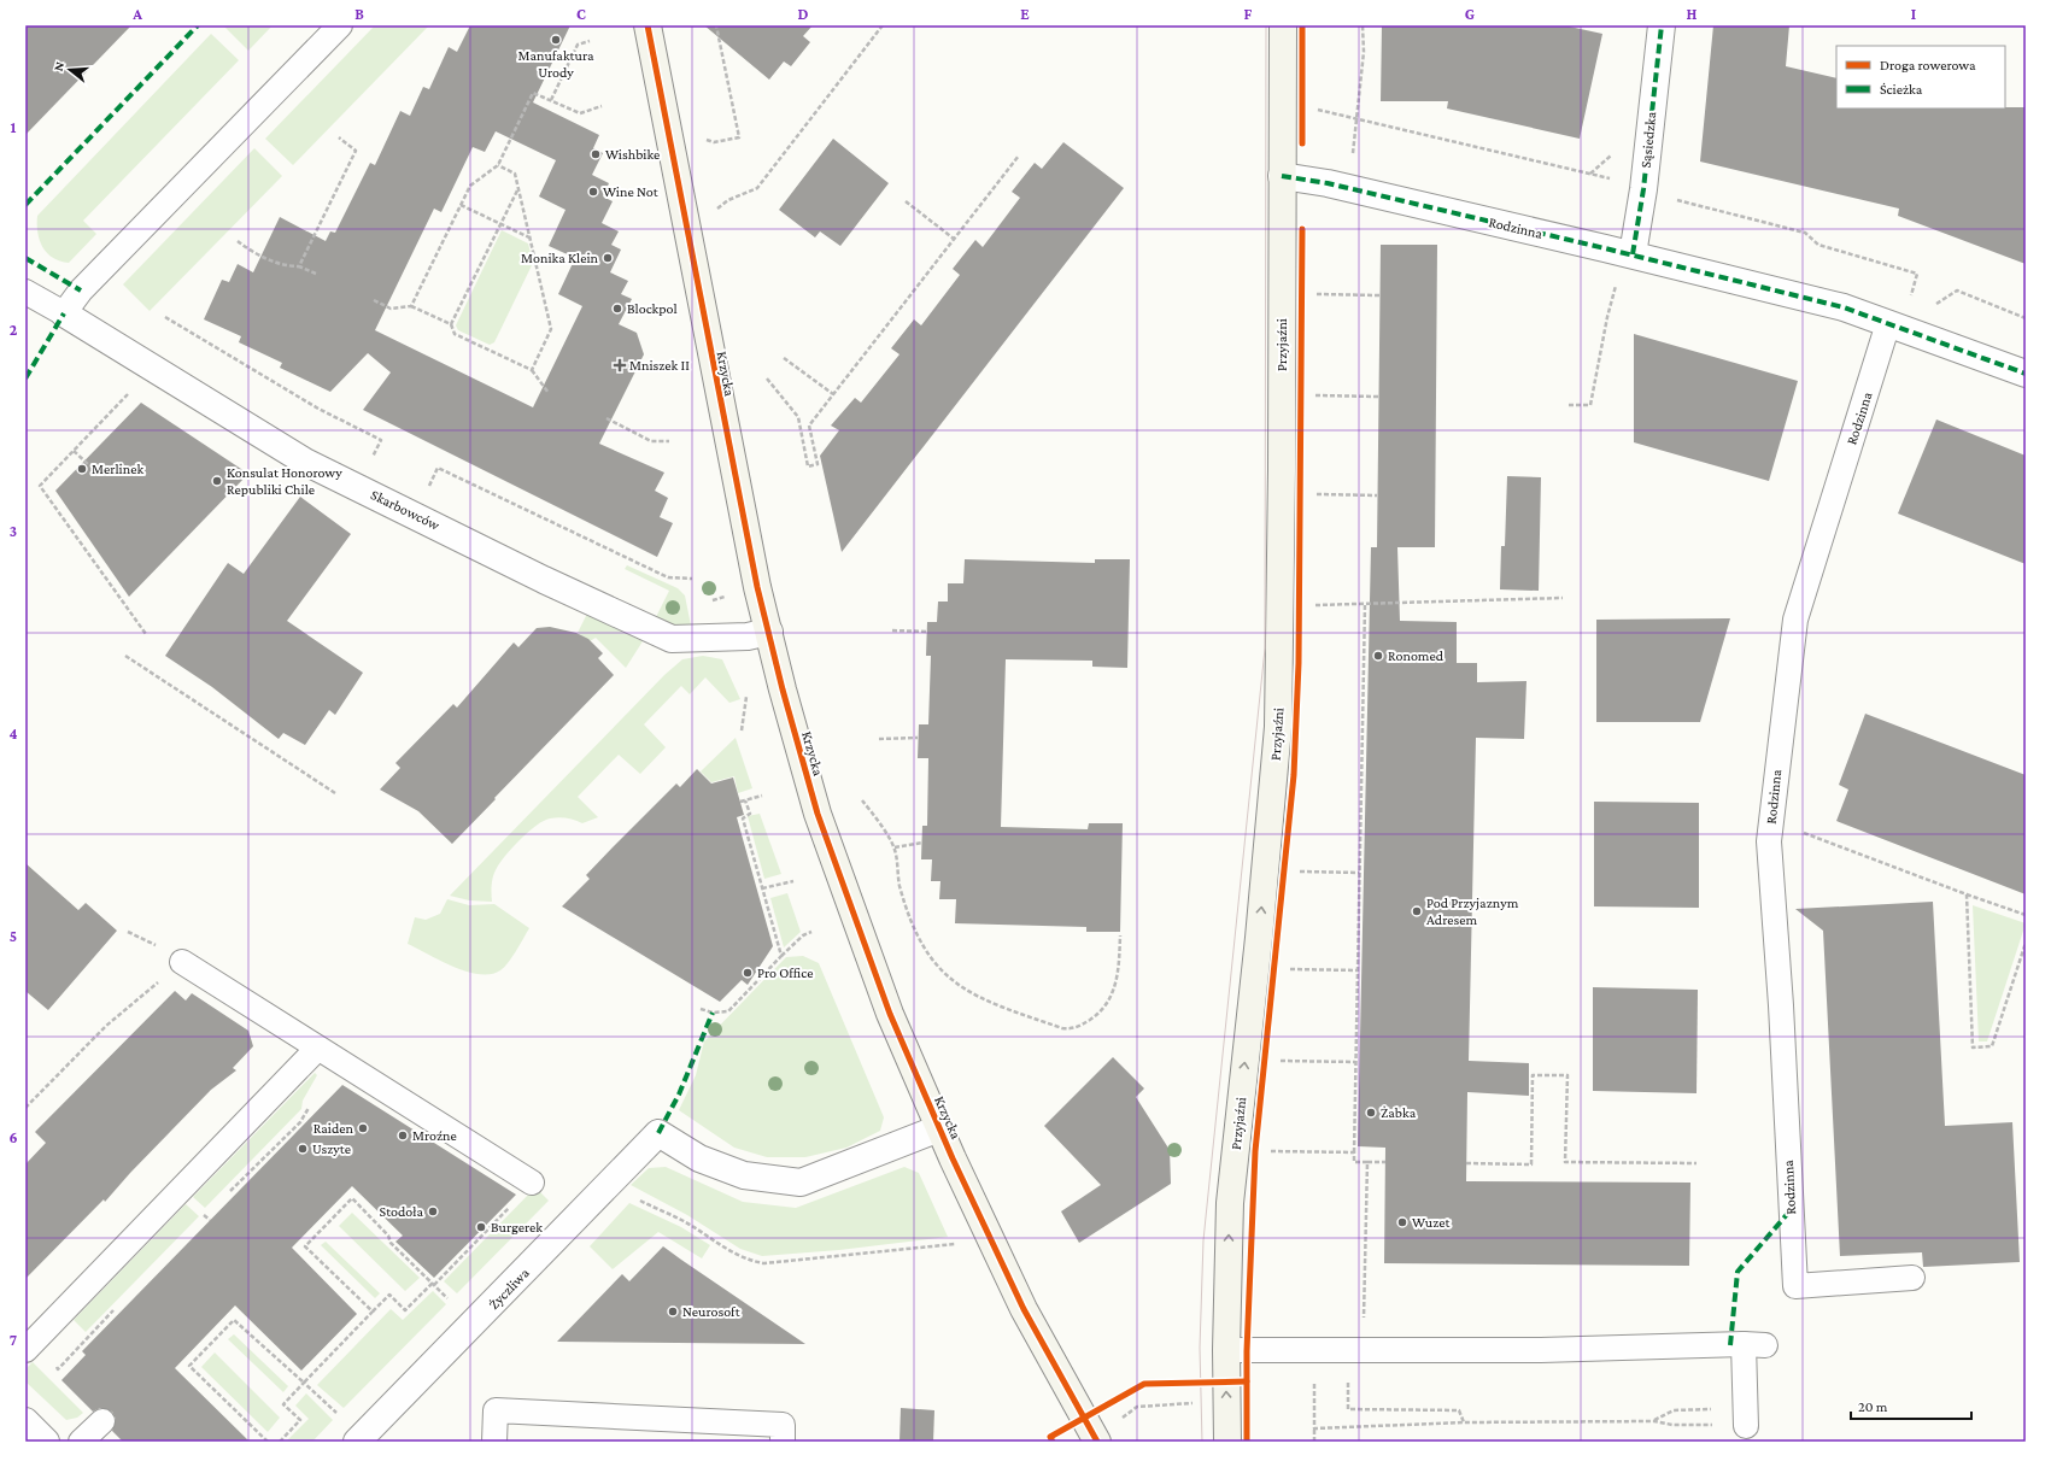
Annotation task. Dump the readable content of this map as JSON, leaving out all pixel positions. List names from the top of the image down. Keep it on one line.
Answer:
{"streets":{"street":["Sąsiedzka","Rodzinna","Przyjaźni","Krzycka","Skarbowców","Życzliwa"]},"crossings":[["Sąsiedzka","Rodzinna"],["Rodzinna","Przyjaźni"],["Krzycka","Skarbowców"],["Krzycka","Życzliwa"]],"one_way":["Przyjaźni"],"places":{"other":["Manufaktura Urody","Wishbike","Wine Not","Monika Klein","Blockpol","Merlinek","Konsulat Honorowy Republiki Chile","Ronomed","Pod Przyjaznym Adresem","Pro Office","Żabka","Raiden","Mroźne","Uszyte","Stodoła","Wuzet","Burgerek","Neurosoft"],"health":["Mniszek II"]},"legend":["Droga rowerowa","Ścieżka"],"scale_bar":"20 m","north":"left","grid":{"columns":["A","B","C","D","E","F","G","H","I"],"rows":["1","2","3","4","5","6","7"]}}
